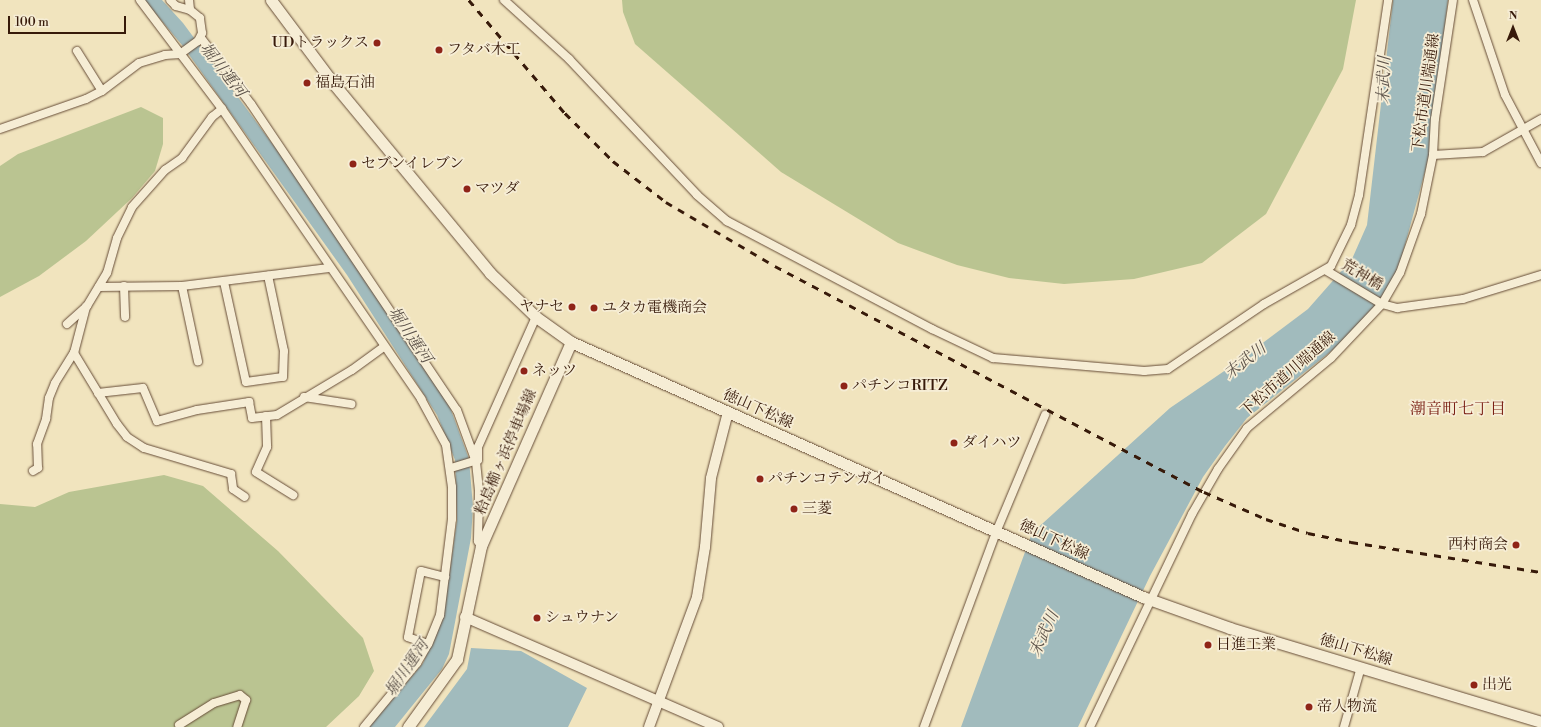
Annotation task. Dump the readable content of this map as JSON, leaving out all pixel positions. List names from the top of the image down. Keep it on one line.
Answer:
{"streets":{"main road":["徳山下松線","粭島櫛ヶ浜停車場線"],"street":["下松市道川端通線","荒神橋"]},"crossings":[["下松市道川端通線","荒神橋"],["下松市道川端通線","徳山下松線"],["徳山下松線","粭島櫛ヶ浜停車場線"]],"districts":["潮音町七丁目"],"water":["堀川運河","末武川"],"places":["UDトラックス","フタバ木工","福島石油","セブンイレブン","マツダ","ヤナセ","ユタカ電機商会","ネッツ","パチンコRITZ","ダイハツ","パチンコテンガイ","三菱","西村商会","シュウナン","日進工業","出光","帝人物流"],"scale_bar":"100 m","north":"top"}
